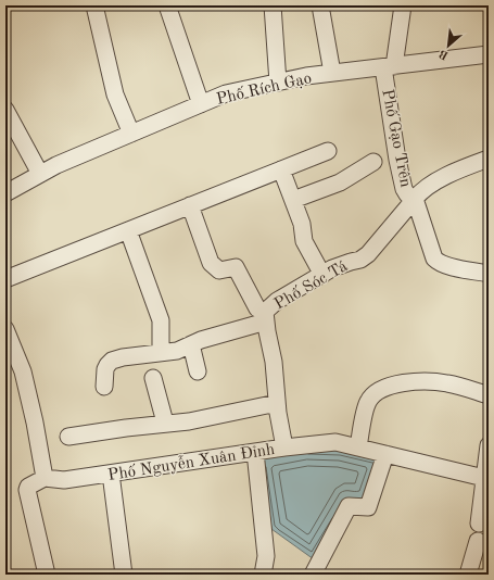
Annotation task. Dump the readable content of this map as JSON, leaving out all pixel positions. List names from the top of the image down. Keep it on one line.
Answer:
{"streets":{"street":["Phố Rích Gạo","Phố Gạo Trên","Phố Sóc Tá","Phố Nguyễn Xuân Đỉnh"]},"crossings":[["Phố Rích Gạo","Phố Gạo Trên"],["Phố Gạo Trên","Phố Sóc Tá"],["Phố Sóc Tá","Phố Nguyễn Xuân Đỉnh"]],"north":"bottom left"}
